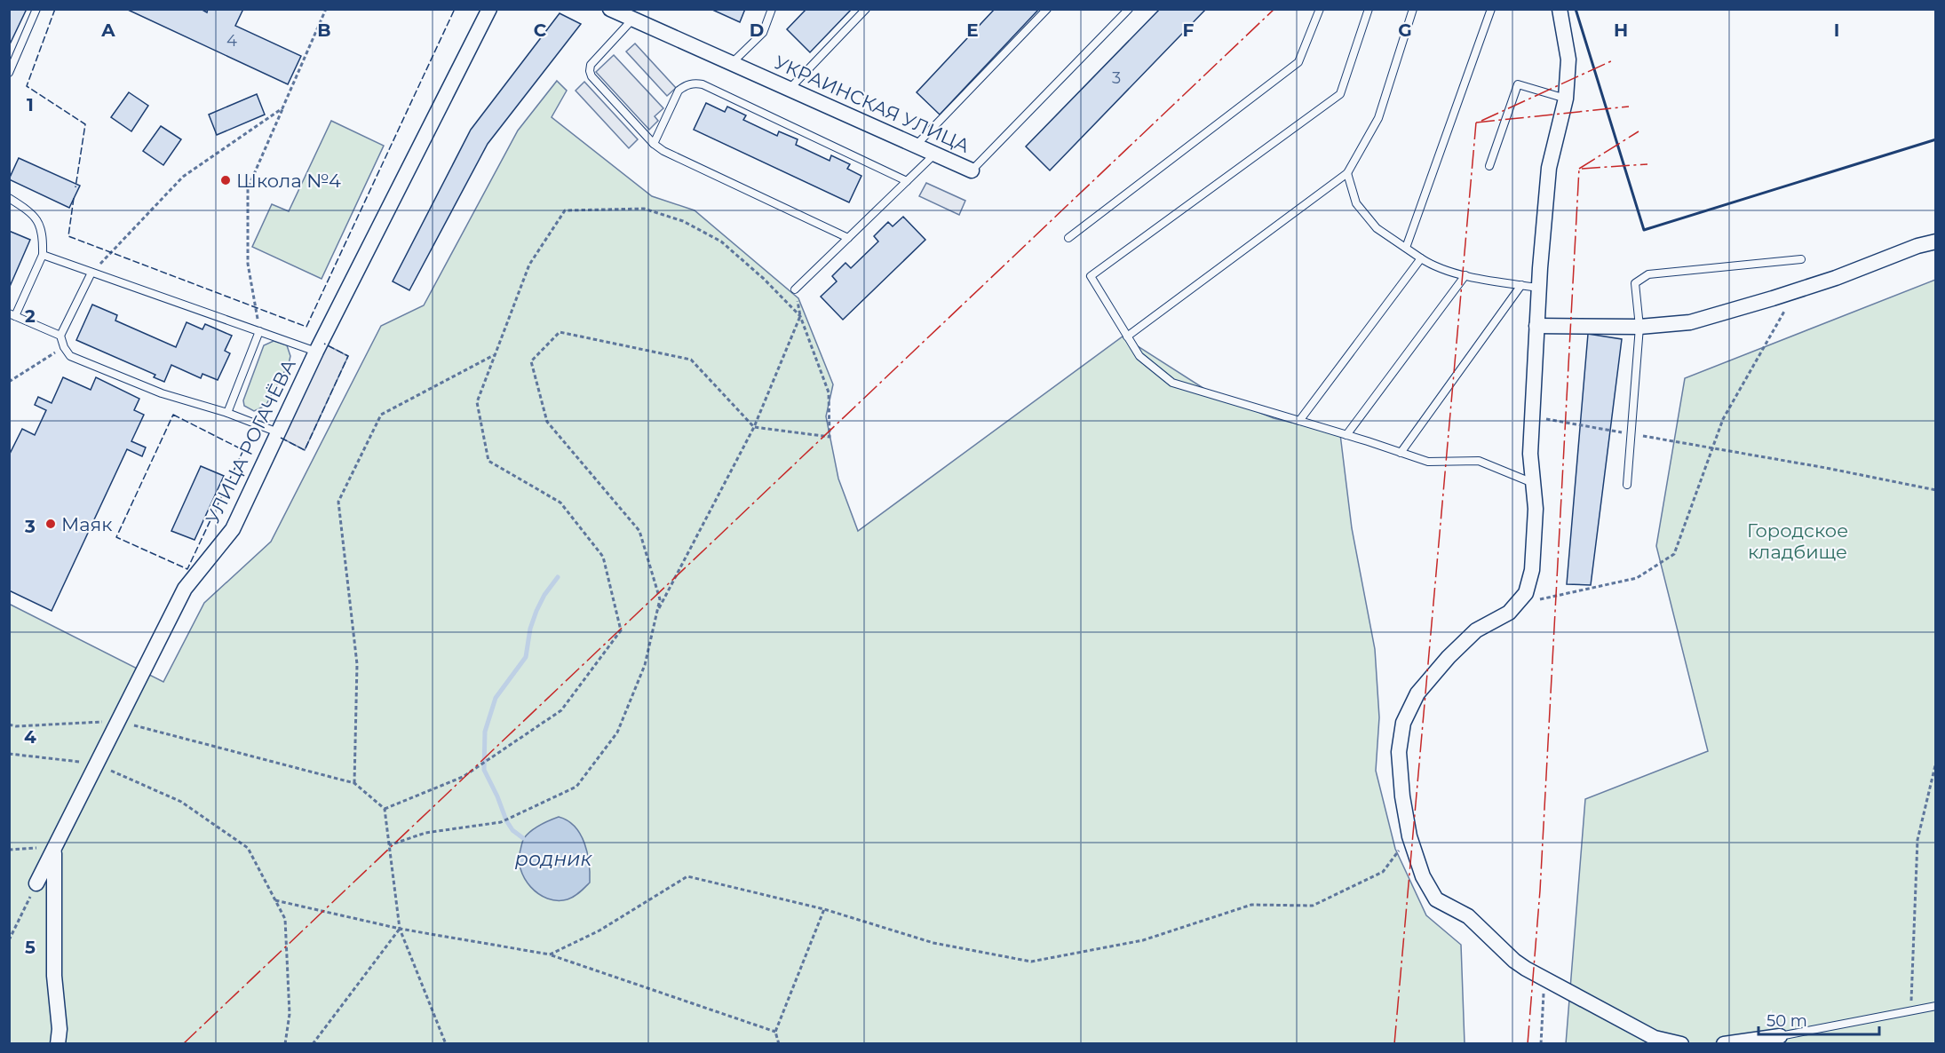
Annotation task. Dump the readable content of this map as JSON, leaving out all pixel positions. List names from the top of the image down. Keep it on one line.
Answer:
{"streets":{"street":["УКРАИНСКАЯ УЛИЦА","УЛИЦА РОГАЧЁВА"]},"water":["родник"],"parks":["Городское кладбище"],"places":["Школа №4","Маяк"],"house_numbers":["4","3"],"scale_bar":"50 m","grid":{"columns":["A","B","C","D","E","F","G","H","I"],"rows":["1","2","3","4","5"]}}
